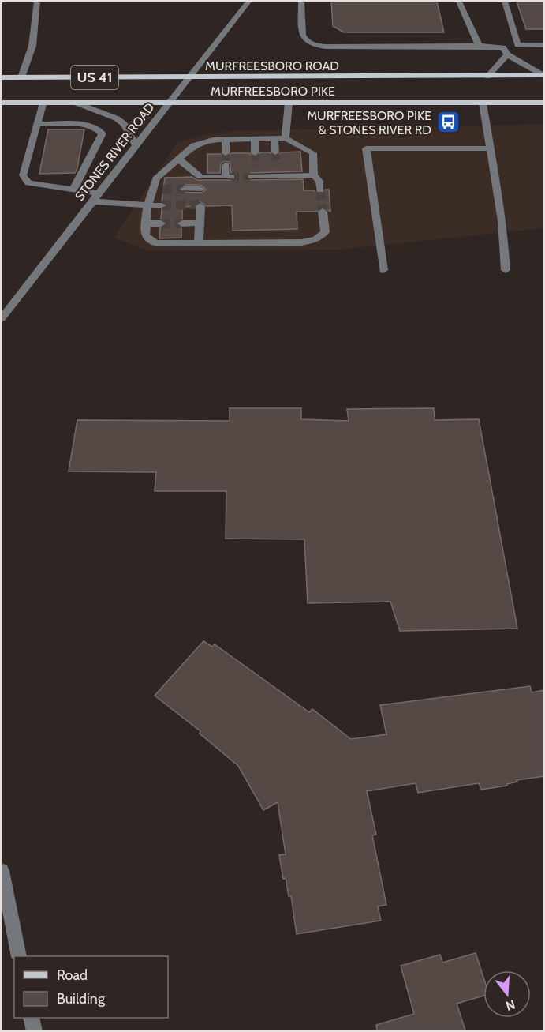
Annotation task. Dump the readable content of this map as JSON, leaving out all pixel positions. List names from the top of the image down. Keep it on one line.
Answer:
{"streets":{"main road":["MURFREESBORO ROAD","US 41","MURFREESBORO PIKE"],"street":["STONES RIVER ROAD"]},"crossings":[["MURFREESBORO ROAD","STONES RIVER ROAD"],["MURFREESBORO PIKE","STONES RIVER ROAD"]],"places":{"bus stop":["MURFREESBORO PIKE & STONES RIVER RD"]},"legend":["Road","Building"],"north":"bottom"}
